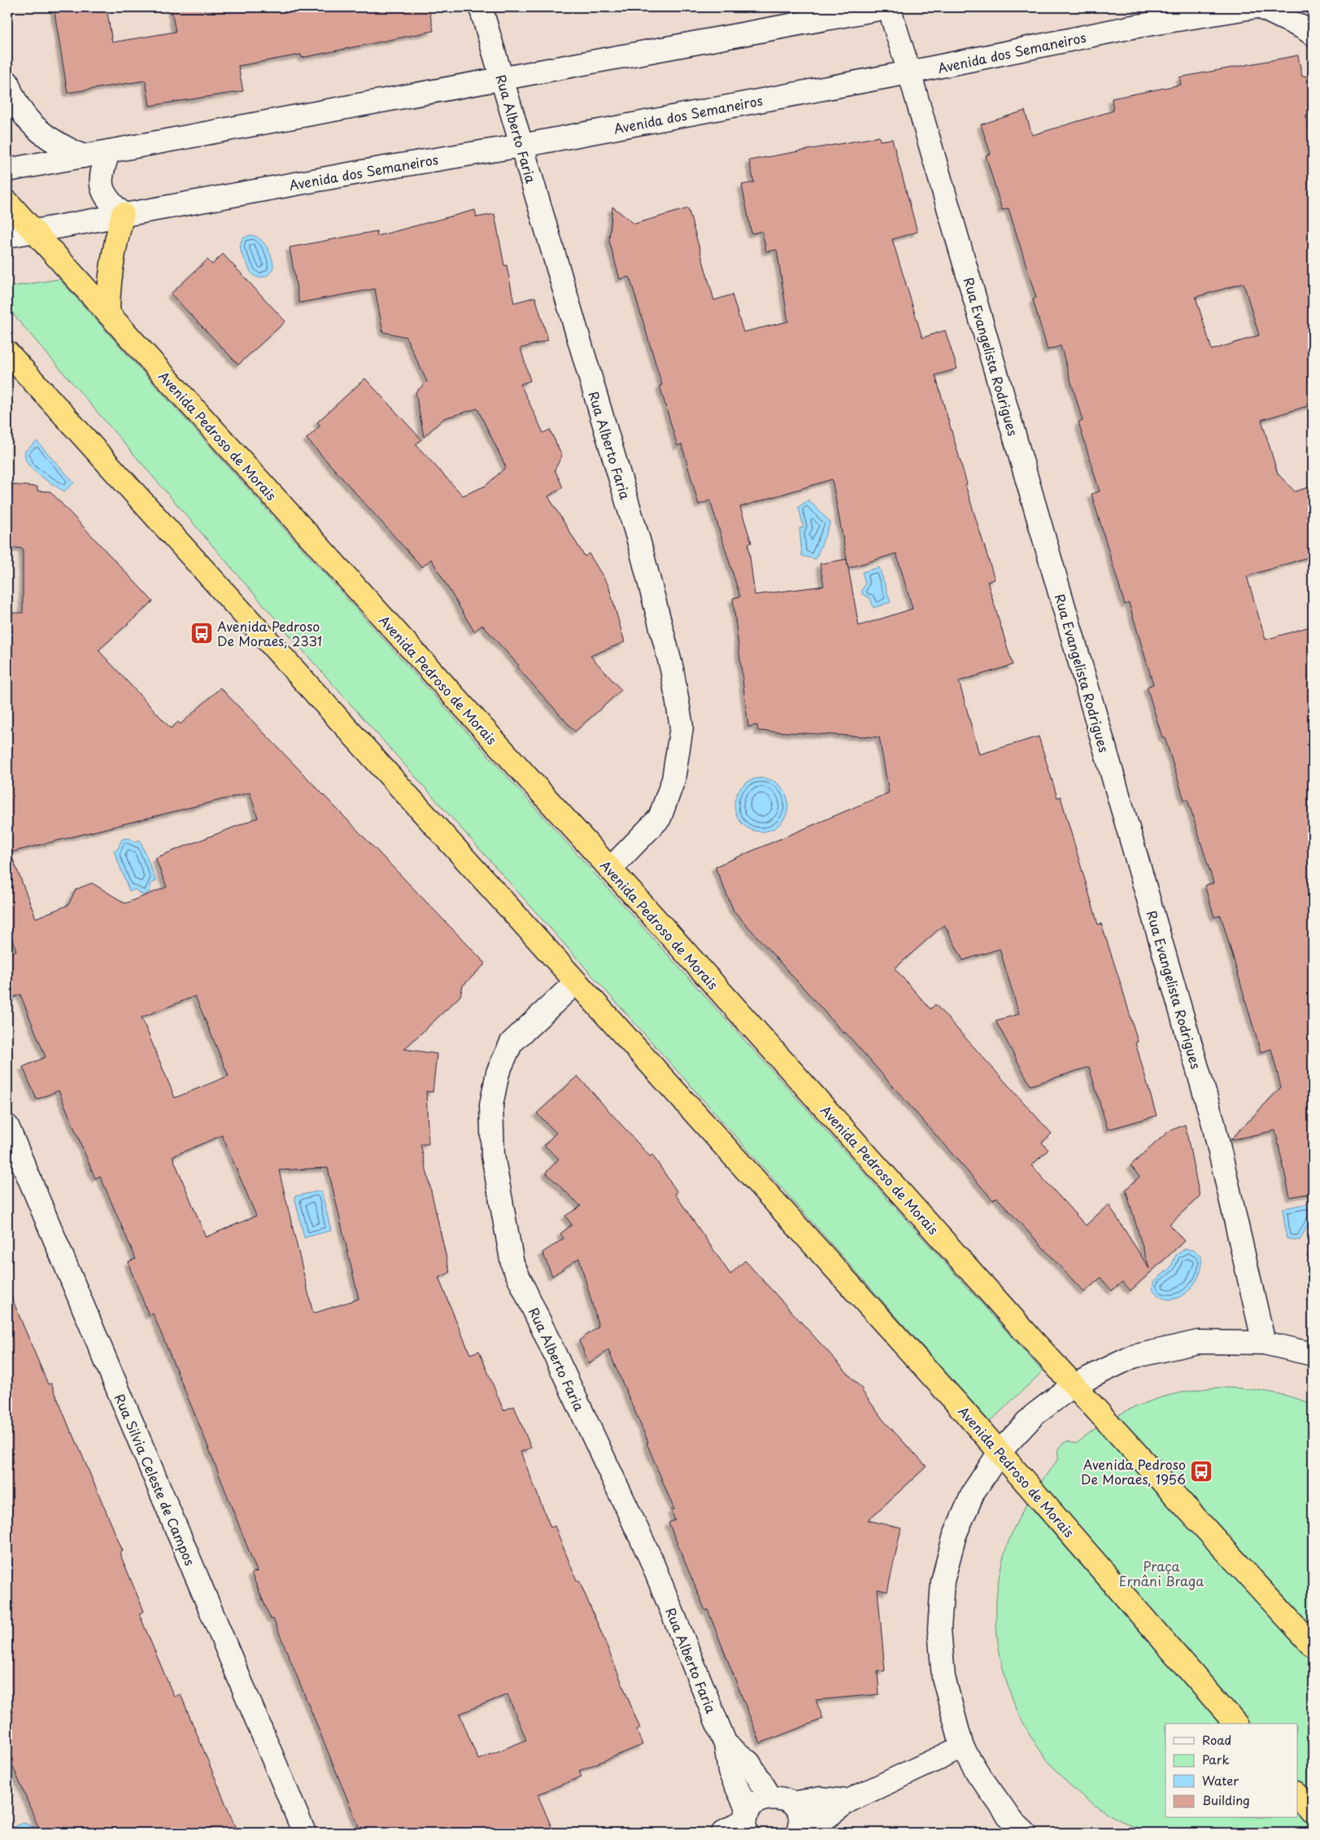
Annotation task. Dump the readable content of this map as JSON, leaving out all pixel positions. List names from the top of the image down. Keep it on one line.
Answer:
{"streets":{"highway":["Avenida Pedroso de Morais"],"street":["Avenida dos Semaneiros","Rua Alberto Faria","Rua Evangelista Rodrigues","Rua Silvia Celeste de Campos"]},"crossings":[["Avenida dos Semaneiros","Rua Alberto Faria"],["Avenida dos Semaneiros","Rua Evangelista Rodrigues"],["Avenida dos Semaneiros","Avenida Pedroso de Morais"],["Rua Alberto Faria","Avenida Pedroso de Morais"]],"parks":["Praça Ernâni Braga"],"places":{"bus stop":["Avenida Pedroso De Moraes, 2331","Avenida Pedroso De Moraes, 1956"]},"legend":["Road","Park","Water","Building"]}
